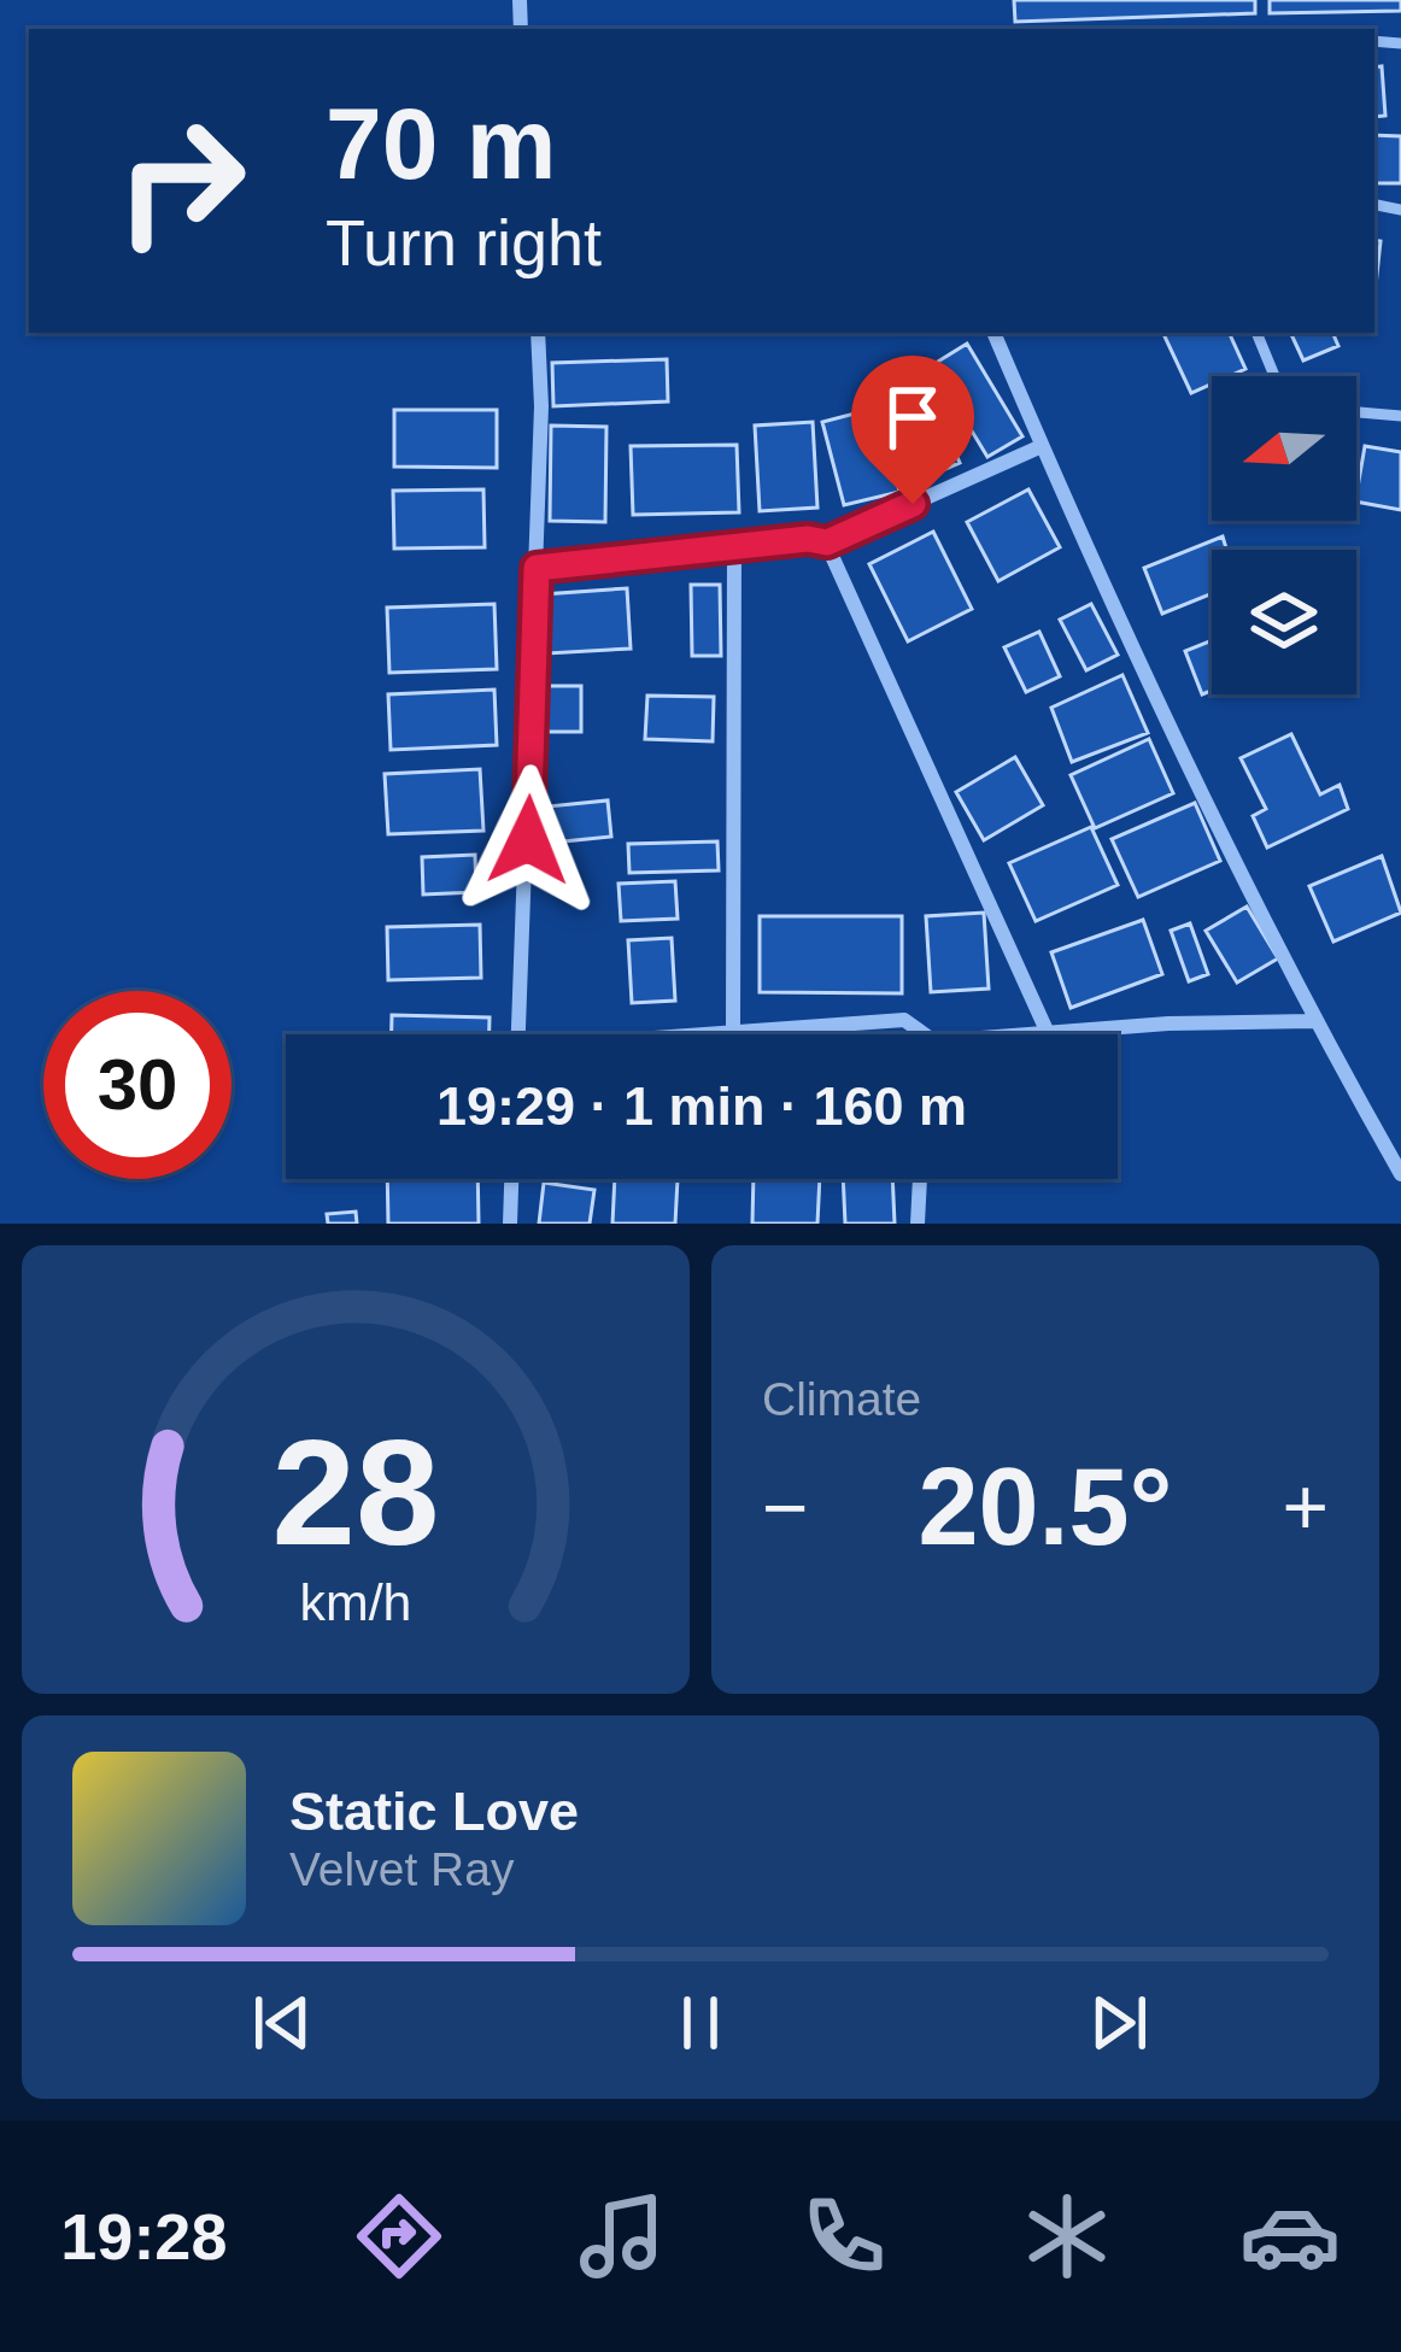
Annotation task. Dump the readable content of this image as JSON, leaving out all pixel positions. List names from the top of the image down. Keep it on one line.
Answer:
{"north":"left","page":{"turn":["70 m","Turn right"],"limit":"30","trip":"19:29 · 1 min · 160 m","tile":"Climate","heat":["−","20.5°","+"],"song":["Static Love","Velvet Ray"],"tabs":"19:28","gauge":["28","km/h"]}}
